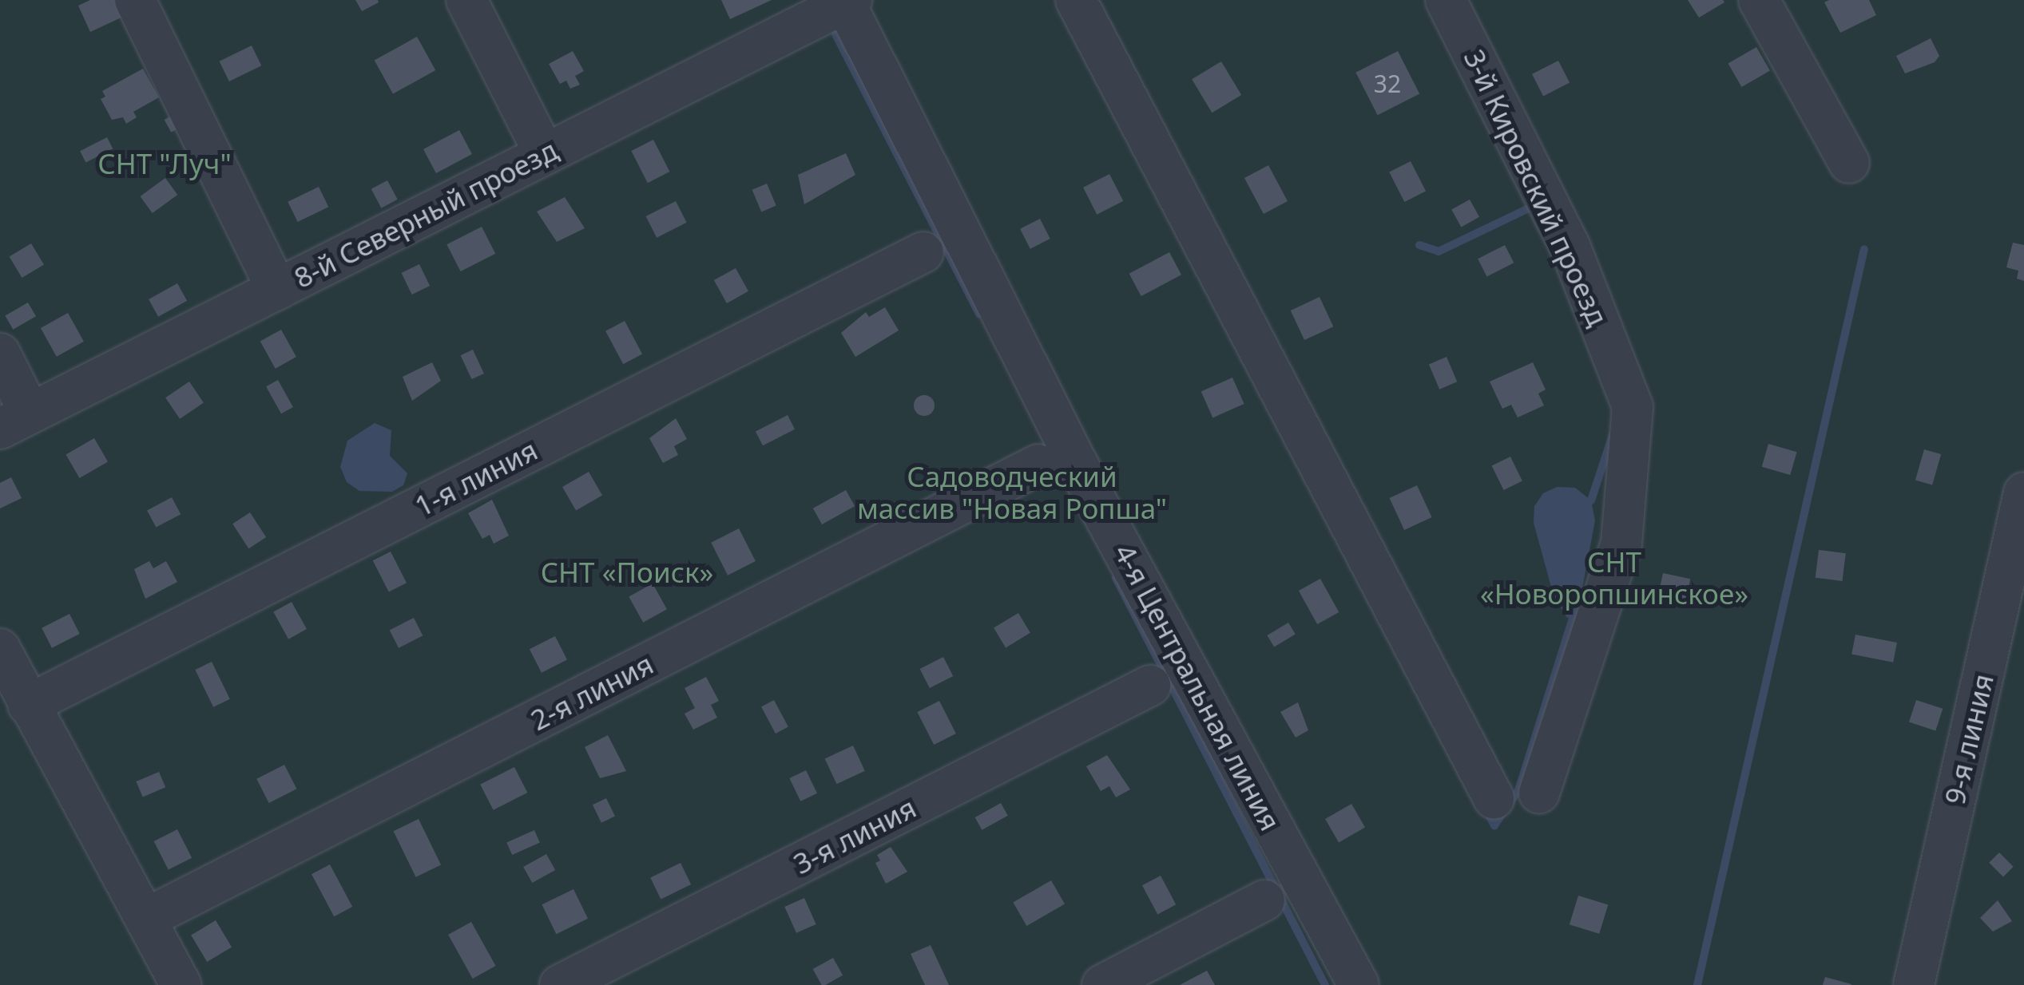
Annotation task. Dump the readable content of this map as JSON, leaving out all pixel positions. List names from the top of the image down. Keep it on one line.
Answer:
{"streets":{"street":["3-й Кировский проезд","8-й Северный проезд","1-я линия","4-я Центральная линия","2-я линия","9-я линия","3-я линия"]},"crossings":[["8-й Северный проезд","4-я Центральная линия"]],"parks":["СНТ \"Луч\"","Садоводческий массив \"Новая Ропша\"","СНТ «Новоропшинское»","СНТ «Поиск»"],"house_numbers":["32"]}
